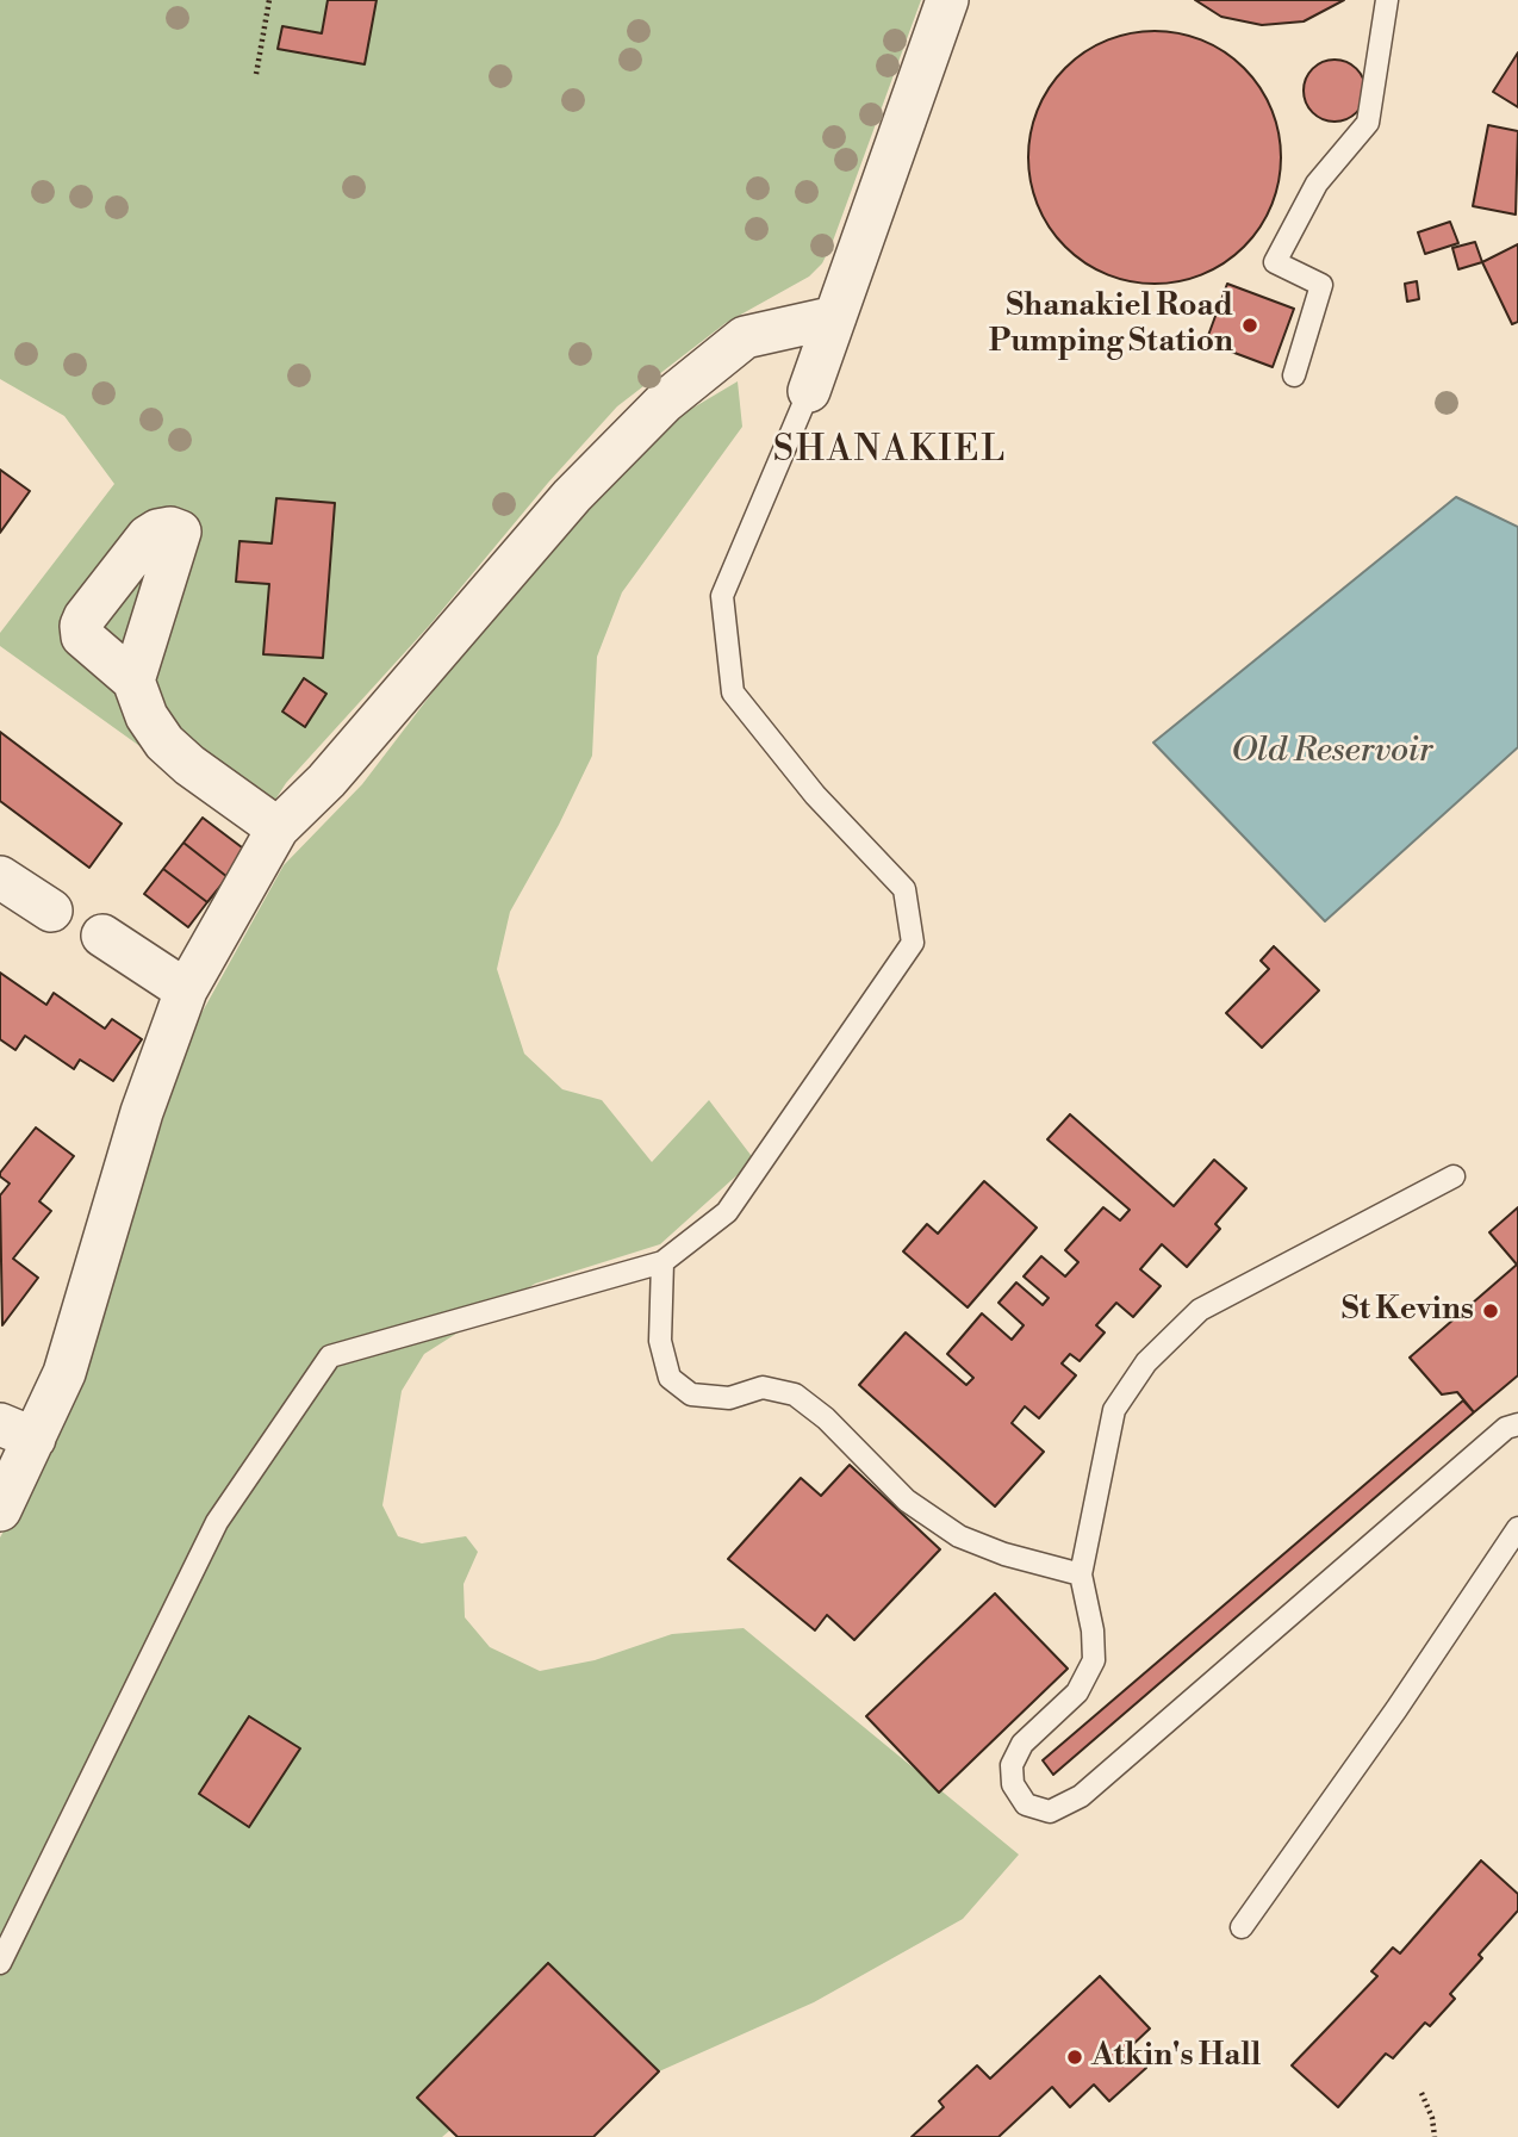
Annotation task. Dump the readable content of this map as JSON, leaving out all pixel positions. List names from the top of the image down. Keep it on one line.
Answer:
{"districts":["SHANAKIEL"],"water":["Old Reservoir"],"places":["Shanakiel Road Pumping Station","St Kevins","Atkin's Hall"]}
